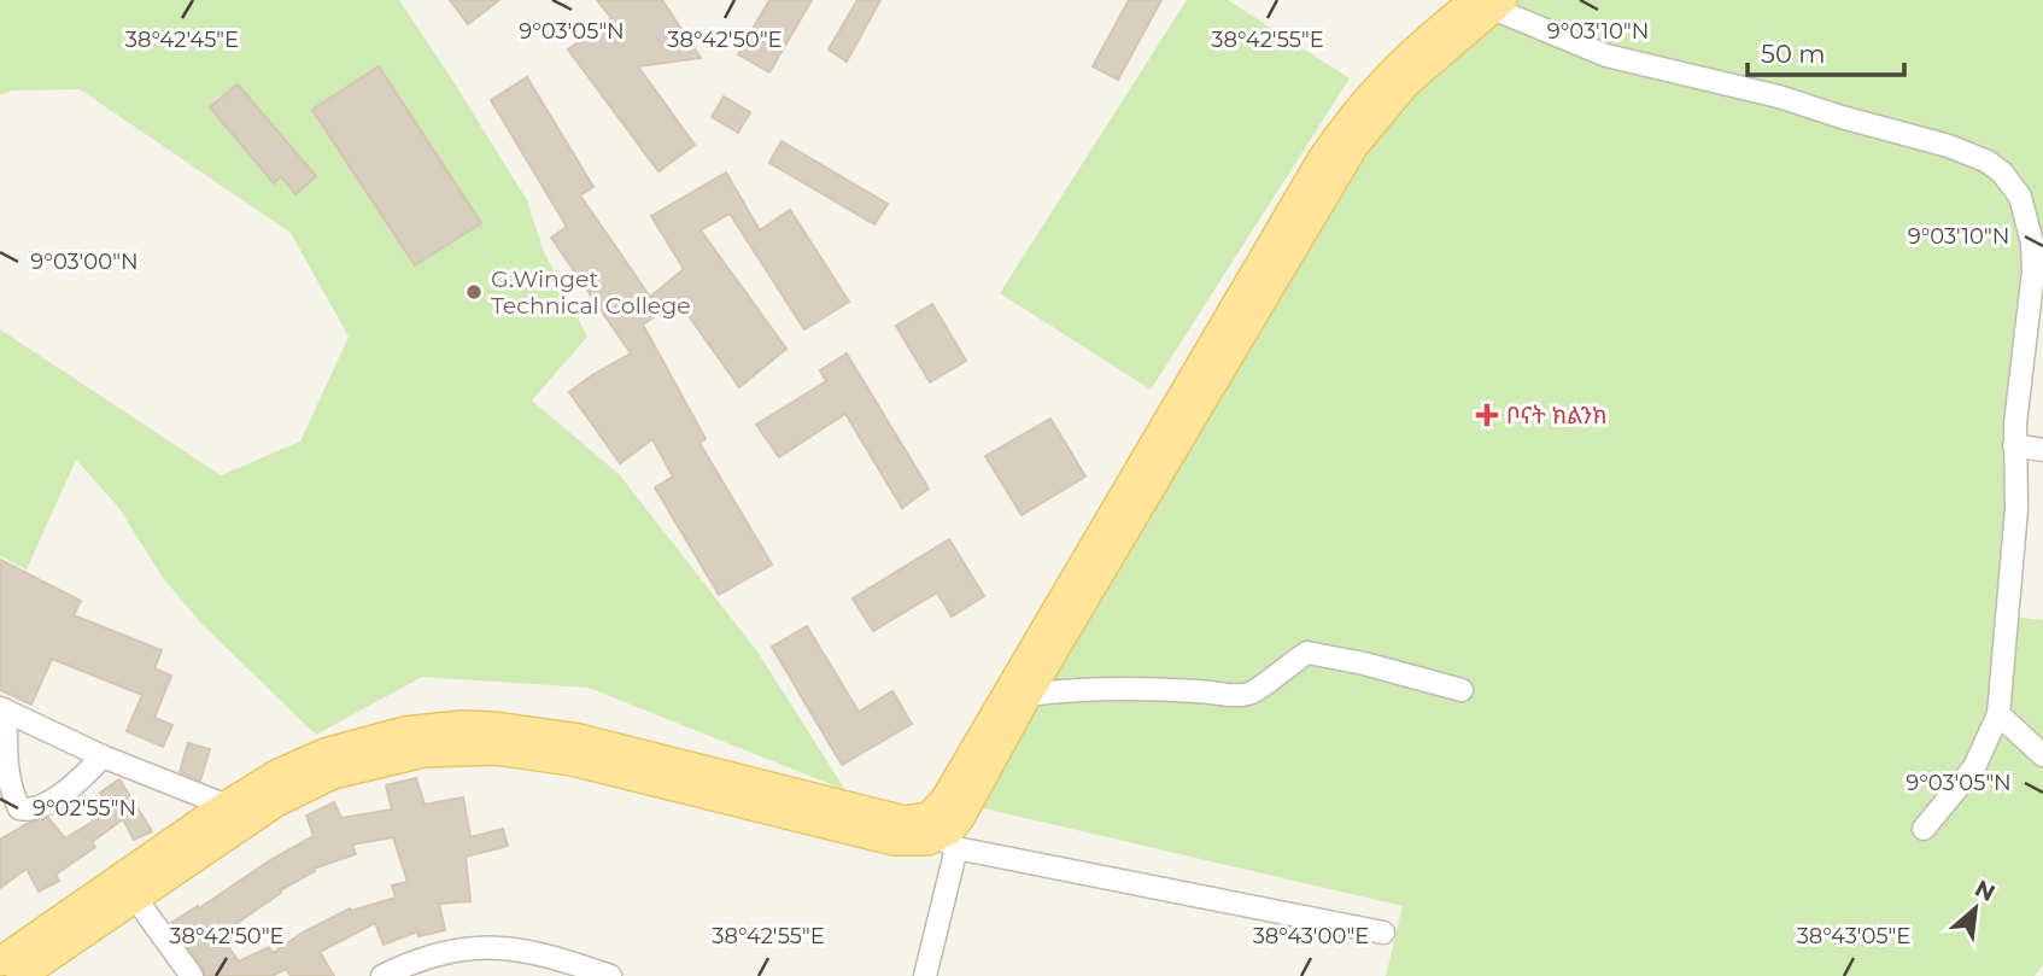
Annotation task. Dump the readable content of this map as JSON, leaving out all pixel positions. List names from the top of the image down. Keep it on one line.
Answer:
{"places":{"other":["G.Winget Technical College"],"health":["ቦናት ክልንክ"]},"scale_bar":"50 m","north":"top right","coordinates":["9°03'05\"N","9°03'10\"N","38°42'45\"E","38°42'50\"E","38°42'55\"E","9°03'00\"N","9°02'55\"N","38°43'00\"E","38°43'05\"E"]}
